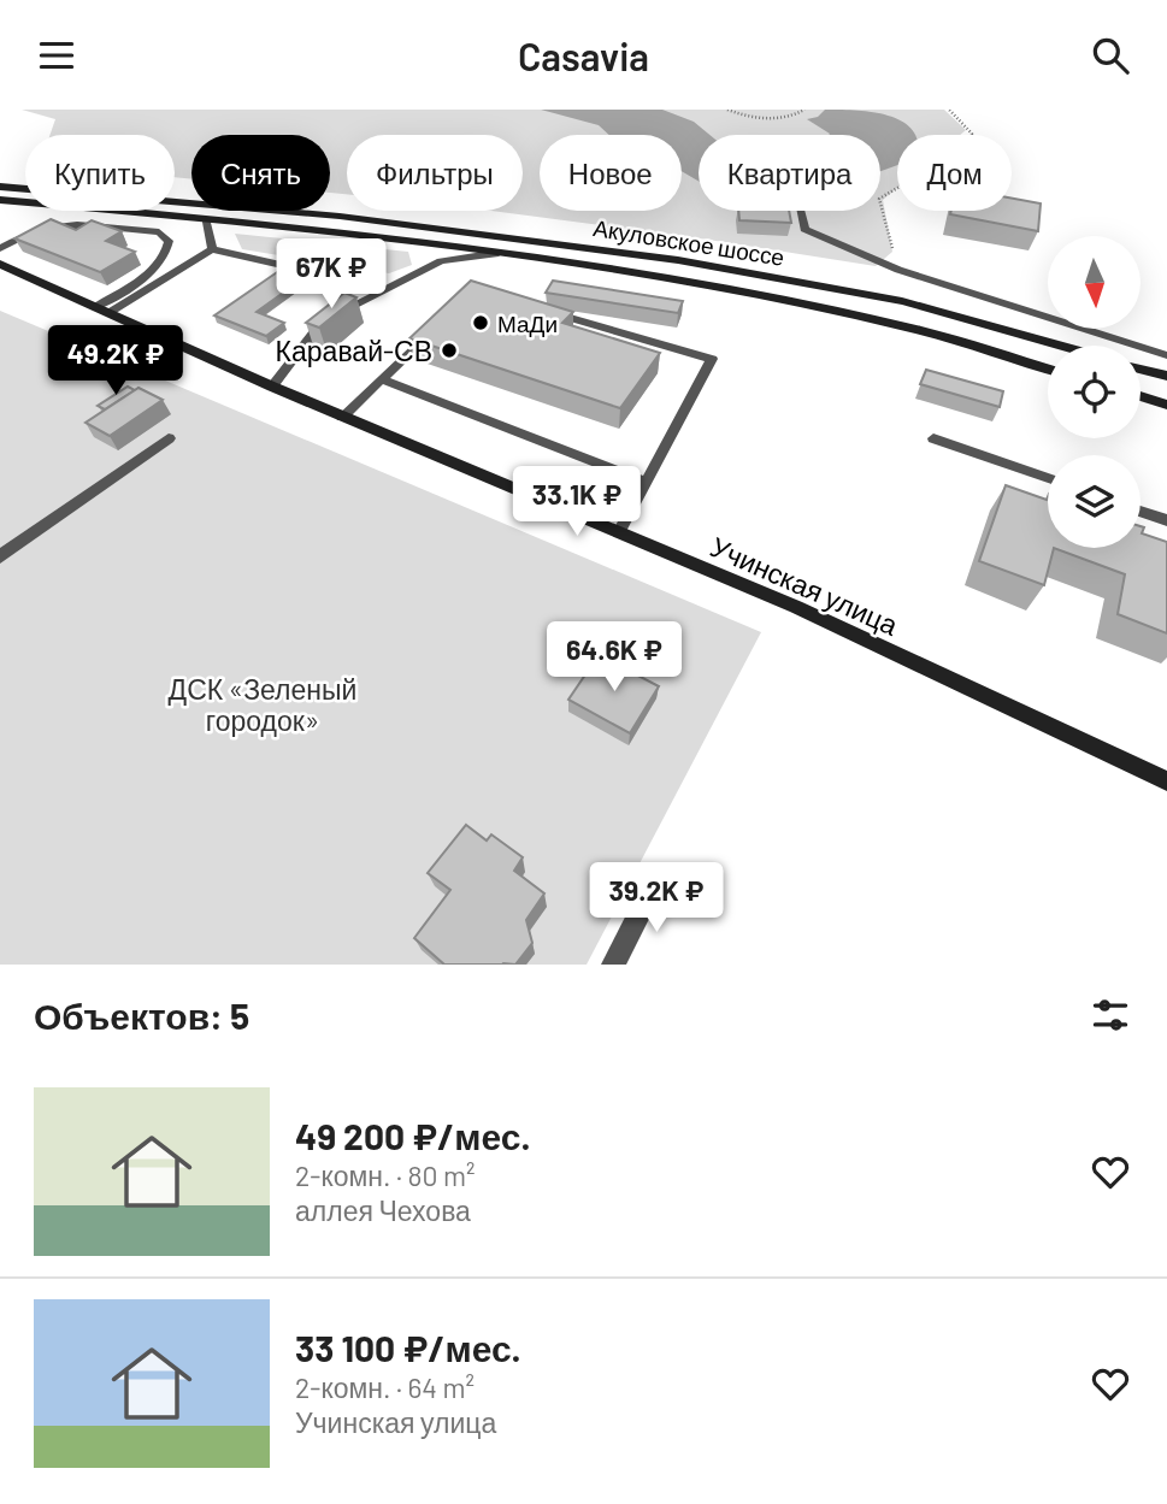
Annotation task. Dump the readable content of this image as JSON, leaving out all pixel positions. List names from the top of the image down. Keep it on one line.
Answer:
{"streets":{"main road":["Акуловское шоссе","Учинская улица"]},"parks":["ДСК «Зеленый городок»"],"places":["МаДи","Каравай-СВ"],"north":"bottom","page":{"header":"Casavia","chip":["Купить","Снять","Фильтры","Новое","Квартира","Дом"],"price":["67K ₽","49.2K ₽","33.1K ₽","64.6K ₽","39.2K ₽"],"heading":"Объектов: 5","list":[{"name":"49 200 ₽/мес.","note":"2-комн. · 80 m² · аллея Чехова"},{"name":"33 100 ₽/мес.","note":"2-комн. · 64 m² · Учинская улица"}]}}
